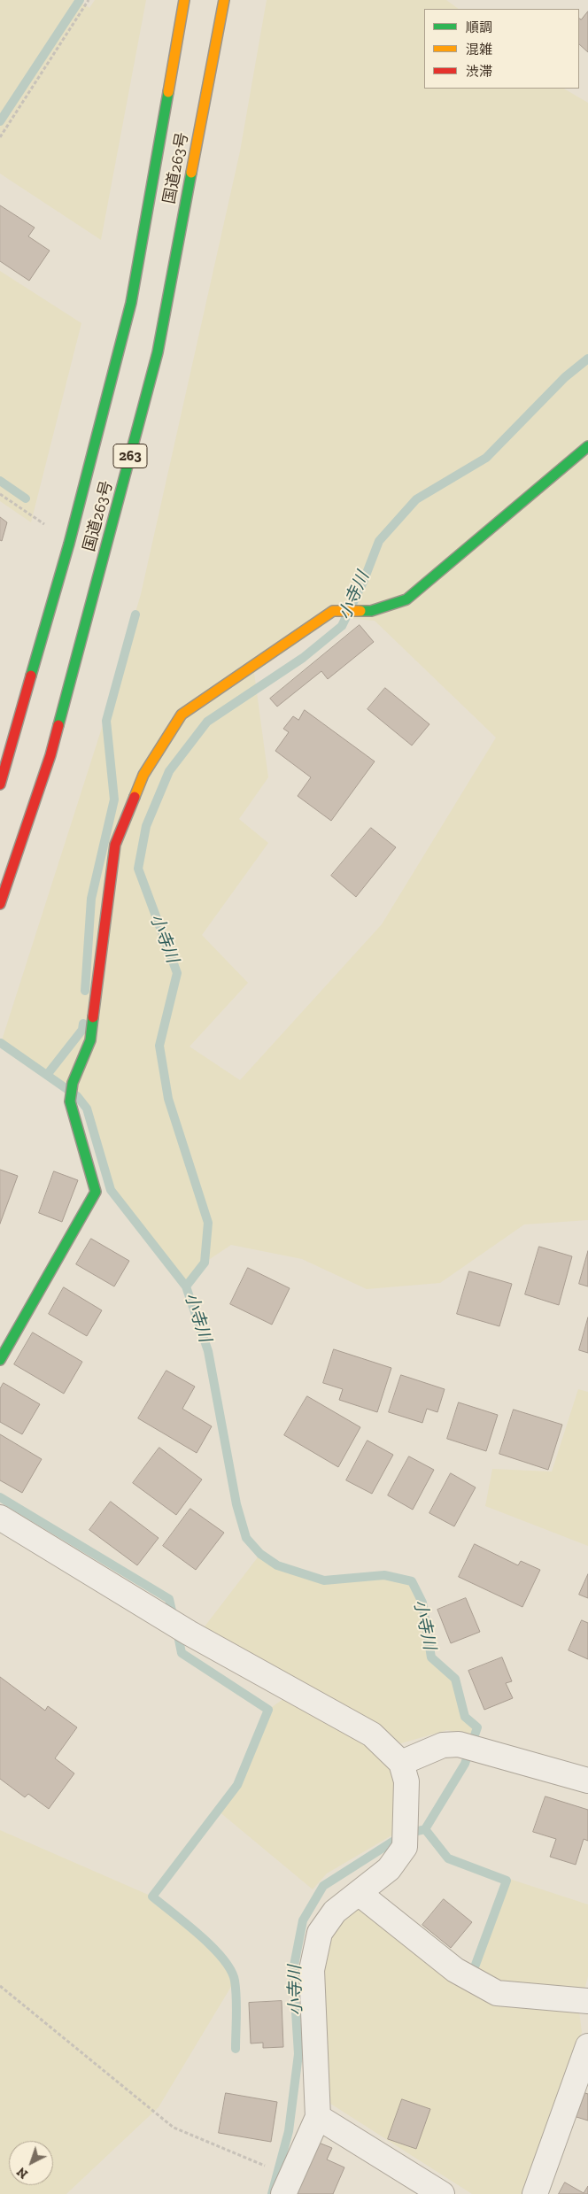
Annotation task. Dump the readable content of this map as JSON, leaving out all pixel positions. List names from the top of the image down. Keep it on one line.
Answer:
{"streets":{"main road":["国道263号","263"]},"water":["小寺川"],"legend":["順調","混雑","渋滞"],"north":"bottom left"}
